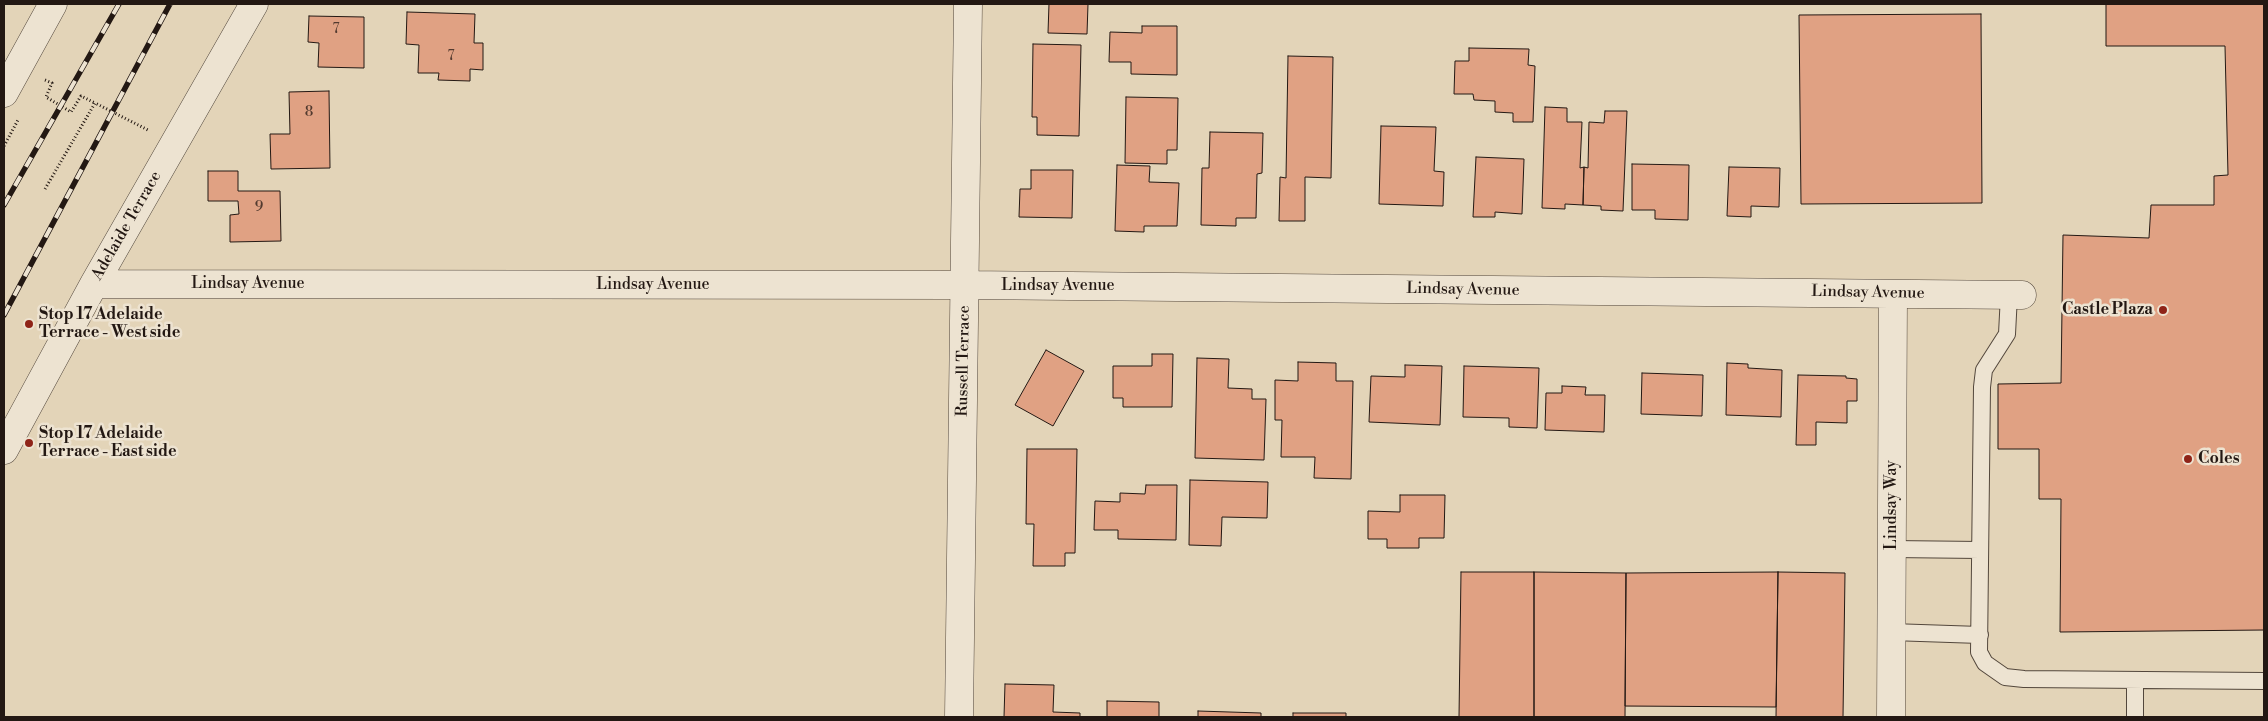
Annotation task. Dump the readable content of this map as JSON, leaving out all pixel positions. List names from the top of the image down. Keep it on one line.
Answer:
{"streets":{"street":["Adelaide Terrace","Lindsay Avenue","Russell Terrace","Lindsay Way"]},"crossings":[["Adelaide Terrace","Lindsay Avenue"],["Lindsay Avenue","Russell Terrace"],["Lindsay Avenue","Lindsay Way"]],"places":["Castle Plaza","Stop 17 Adelaide Terrace - West side","Stop 17 Adelaide Terrace - East side","Coles"],"house_numbers":["7","7","8","9"]}
